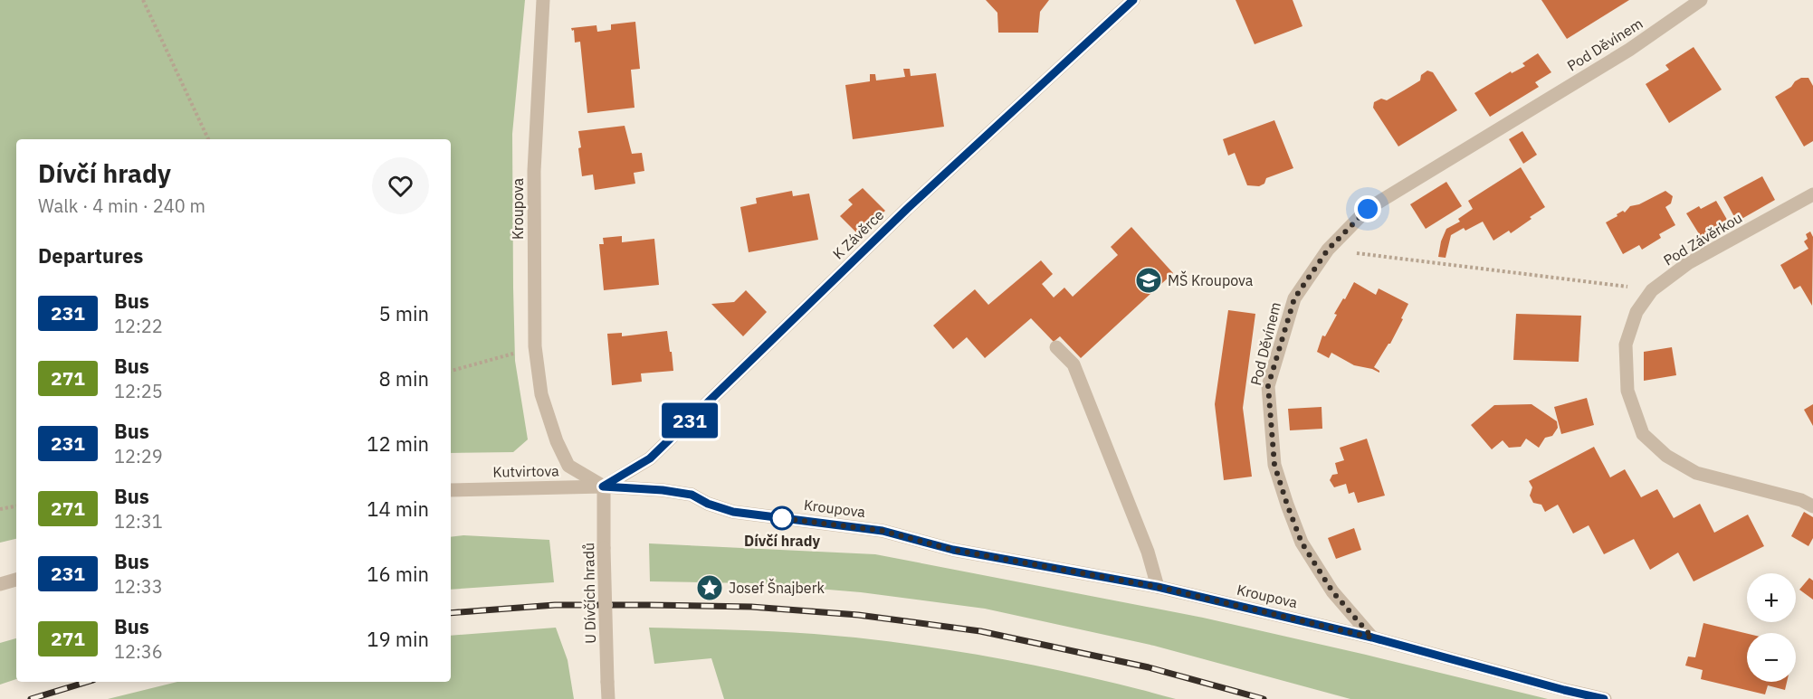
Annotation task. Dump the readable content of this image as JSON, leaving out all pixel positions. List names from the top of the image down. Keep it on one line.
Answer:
{"streets":{"street":["Pod Děvínem","Kroupova","K Závěrce","Pod Závěrkou","Kutvirtova","U Dívčích hradů"]},"crossings":[["Pod Děvínem","Kroupova"],["Kroupova","K Závěrce"],["Kroupova","Kutvirtova"],["Kroupova","U Dívčích hradů"],["K Závěrce","Kutvirtova"],["K Závěrce","U Dívčích hradů"],["Kutvirtova","U Dívčích hradů"]],"places":{"school or university":["MŠ Kroupova"],"other":["Dívčí hrady"],"place":["Josef Šnajberk"]},"lines":["bus line 231"],"page":{"on_map":"231","heading":[["Dívčí hrady","Walk · 4 min · 240 m"],"Departures"],"list":[{"mark":"231","name":"Bus","note":"12:22","value":"5 min"},{"mark":"271","name":"Bus","note":"12:25","value":"8 min"},{"mark":"231","name":"Bus","note":"12:29","value":"12 min"},{"mark":"271","name":"Bus","note":"12:31","value":"14 min"},{"mark":"231","name":"Bus","note":"12:33","value":"16 min"},{"mark":"271","name":"Bus","note":"12:36","value":"19 min"}],"map_buttons":["+","−"]}}
